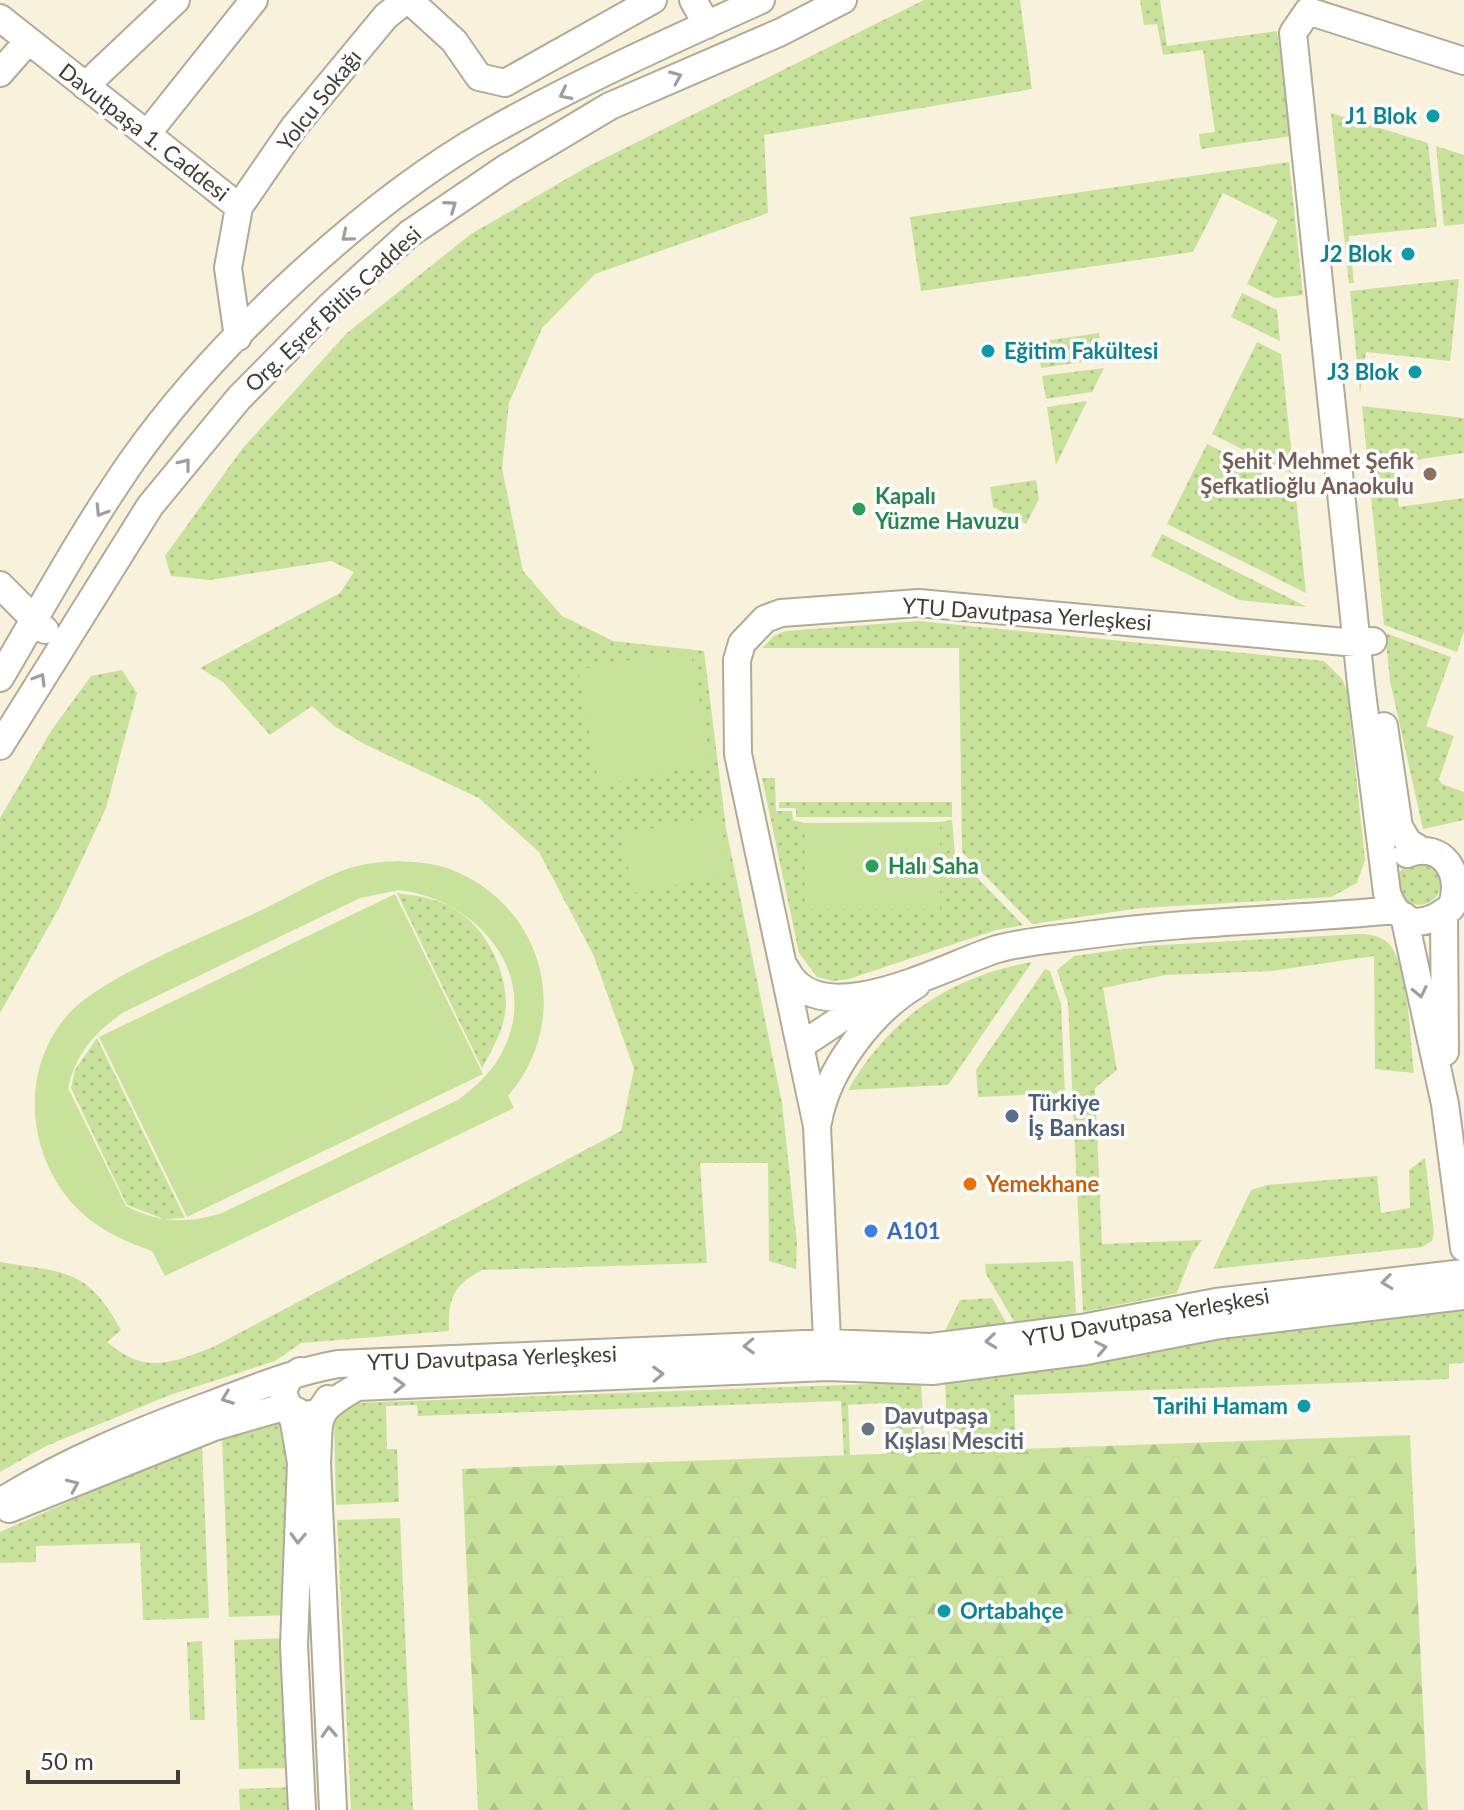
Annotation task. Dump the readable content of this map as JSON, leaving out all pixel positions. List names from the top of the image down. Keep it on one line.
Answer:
{"streets":{"street":["Yolcu Sokağı","Davutpaşa 1. Caddesi","Org. Eşref Bitlis Caddesi","YTU Davutpasa Yerleşkesi"]},"crossings":[["Yolcu Sokağı","Davutpaşa 1. Caddesi"],["Davutpaşa 1. Caddesi","Org. Eşref Bitlis Caddesi"]],"places":["J1 Blok","J2 Blok","Eğitim Fakültesi","J3 Blok","Şehit Mehmet Şefik Şefkatlioğlu Anaokulu","Kapalı Yüzme Havuzu","Halı Saha","Türkiye İş Bankası","Yemekhane","A101","Tarihi Hamam","Davutpaşa Kışlası Mesciti","Ortabahçe"],"scale_bar":"50 m"}
